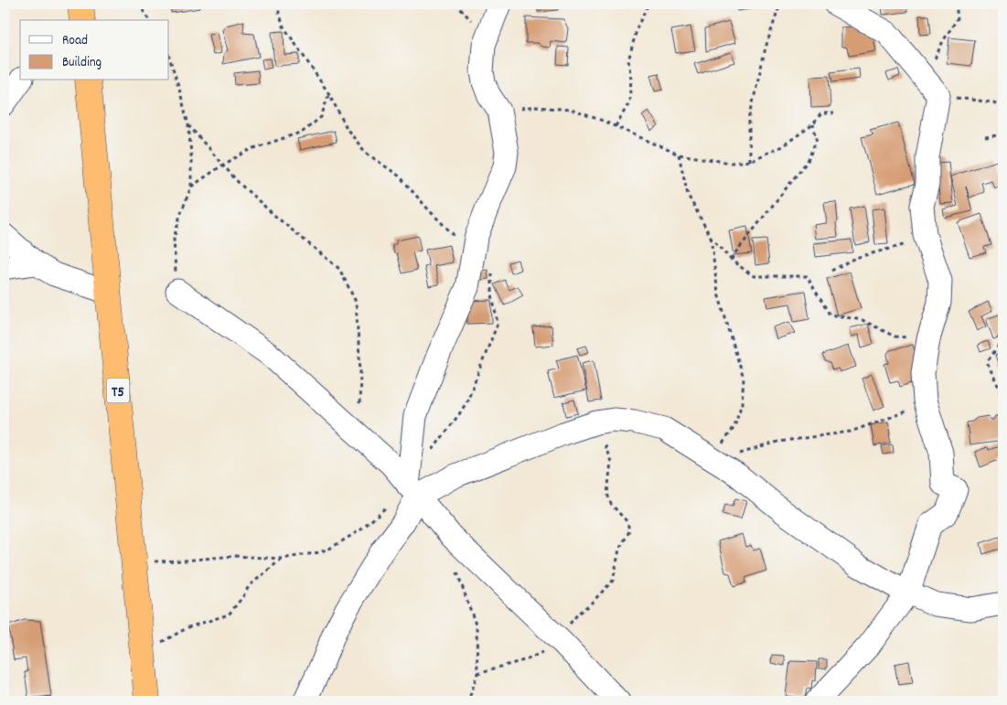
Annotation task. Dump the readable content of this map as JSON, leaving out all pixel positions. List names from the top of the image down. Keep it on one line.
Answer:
{"streets":{"highway":["T5"]},"legend":["Road","Building"]}
